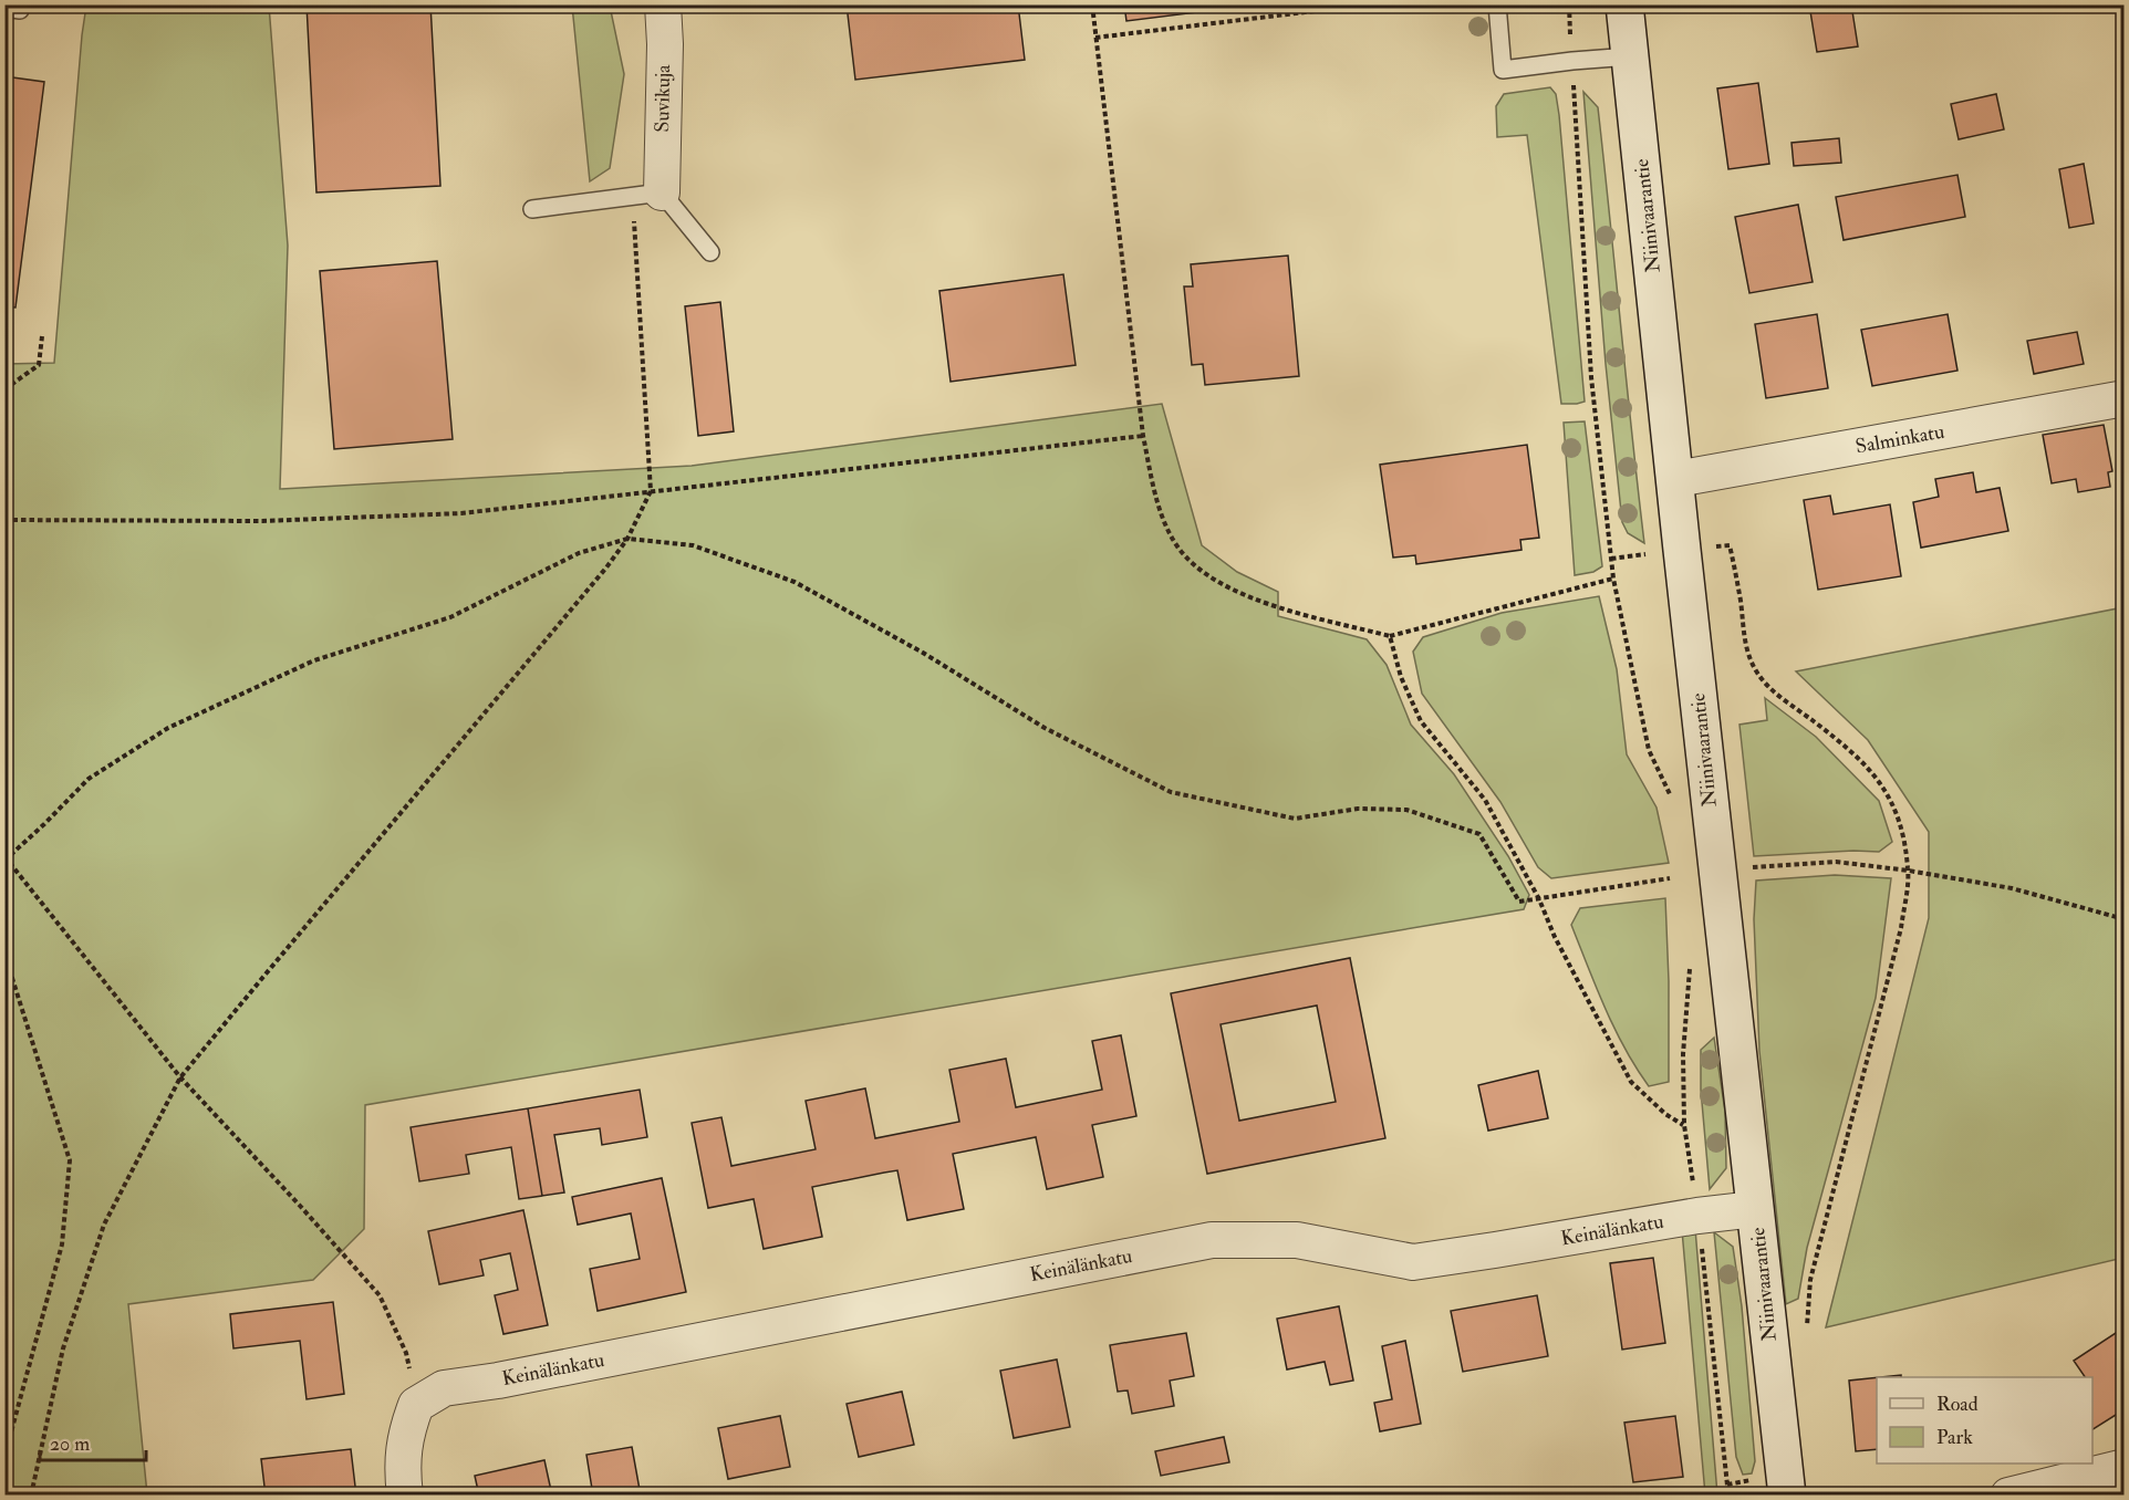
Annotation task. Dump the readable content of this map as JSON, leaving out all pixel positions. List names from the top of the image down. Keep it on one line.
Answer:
{"streets":{"main road":["Niinivaarantie"],"street":["Suvikuja","Salminkatu","Keinälänkatu"]},"crossings":[["Niinivaarantie","Salminkatu"],["Niinivaarantie","Keinälänkatu"]],"legend":["Road","Park"],"scale_bar":"20 m"}
